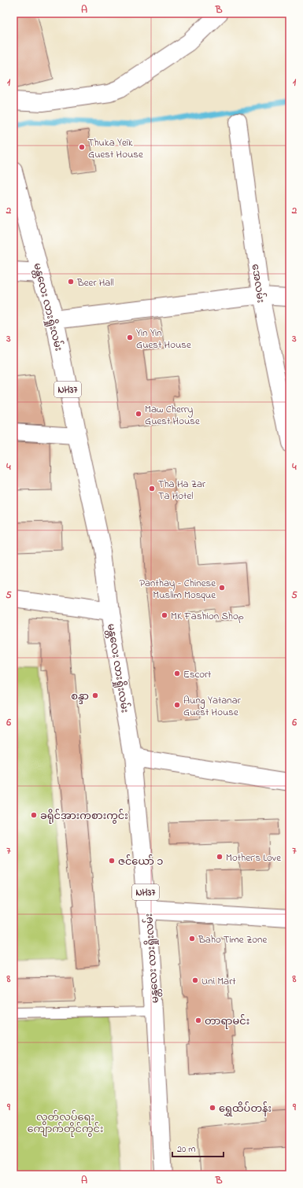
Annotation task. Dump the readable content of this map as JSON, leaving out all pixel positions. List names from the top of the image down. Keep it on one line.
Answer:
{"streets":{"main road":["အေလမ်း","မန္တလေး လားရှိုးလမ်း","NH37"]},"parks":["လွတ်လပ်ရေး ကျောက်တိုင်ကွင်း"],"places":["Thuka Yeik Guest House","Beer Hall","Yin Yin Guest House","Maw Cherry Guest House","Tha Ha Zar Ta Hotel","Panthay - Chinese Muslim Mosque","MK Fashion Shop","Escort","စန္ဒာ","Aung Yatanar Guest House","ခရိုင်အားကစားကွင်း","Mother´s Love","ဇင်ယော် ၁","Baho Time Zone","Uni Mart","တာရာမင်း","ရွှေထိပ်တန်း"],"scale_bar":"20 m","grid":{"columns":["A","B"],"rows":["1","2","3","4","5","6","7","8","9"]}}
